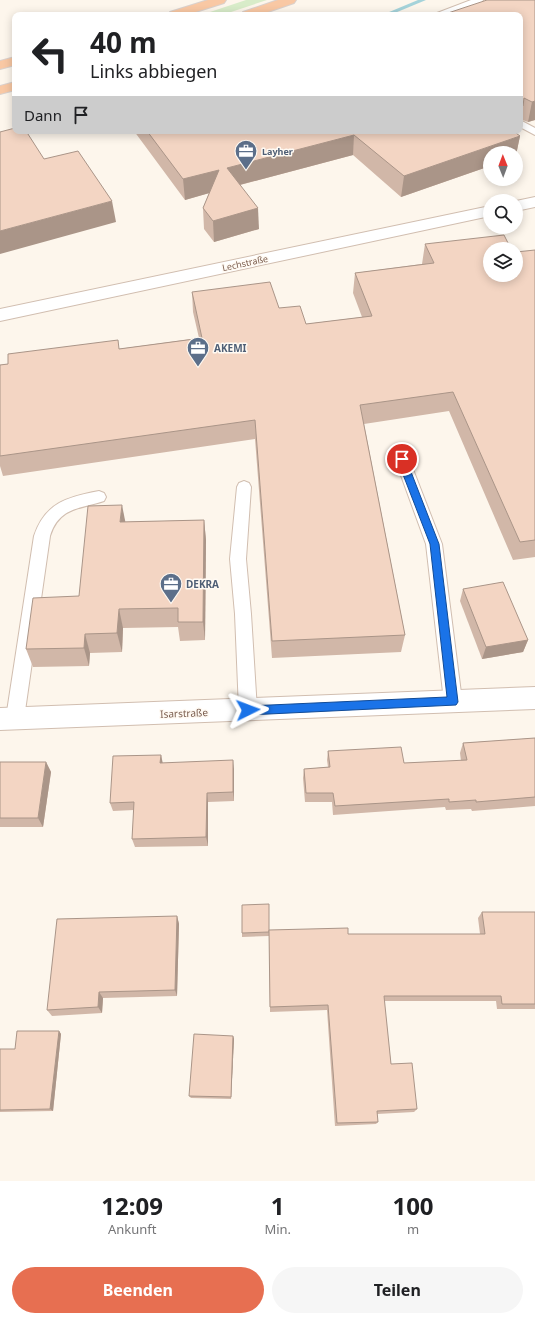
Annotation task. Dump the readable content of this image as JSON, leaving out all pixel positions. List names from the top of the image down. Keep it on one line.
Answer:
{"streets":{"street":["Lechstraße","Isarstraße"]},"places":{"office":["Layher","AKEMI","DEKRA"]},"north":"top","page":{"turn":["40 m","Links abbiegen"],"then":"Dann","eta":["12:09","Ankunft","1","Min.","100","m"],"buttons":["Beenden","Teilen"]}}
